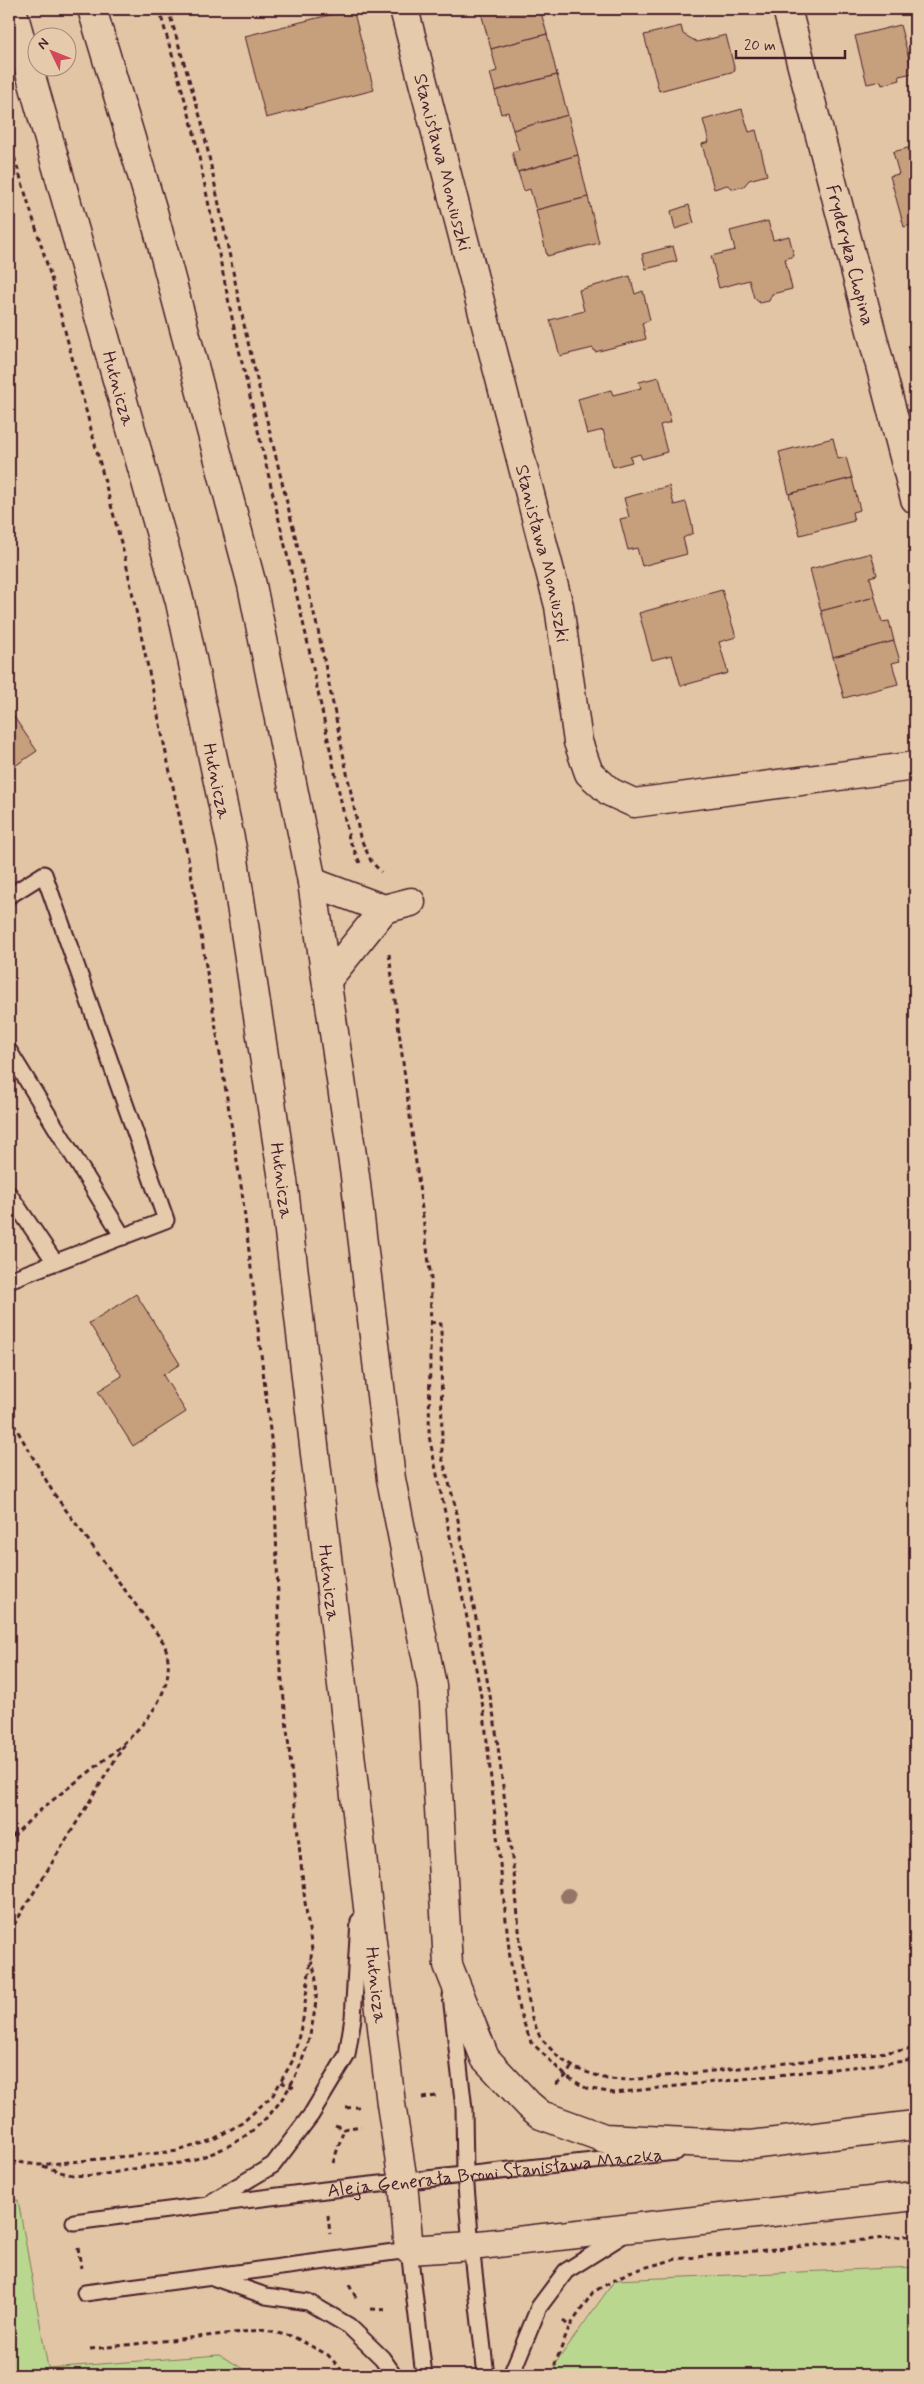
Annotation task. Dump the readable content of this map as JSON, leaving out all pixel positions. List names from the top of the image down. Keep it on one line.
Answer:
{"streets":{"main road":["Stanisława Moniuszki","Fryderyka Chopina","Hutnicza","Aleja Generała Broni Stanisława Maczka"]},"crossings":[["Hutnicza","Aleja Generała Broni Stanisława Maczka"]],"scale_bar":"20 m","north":"top left"}
